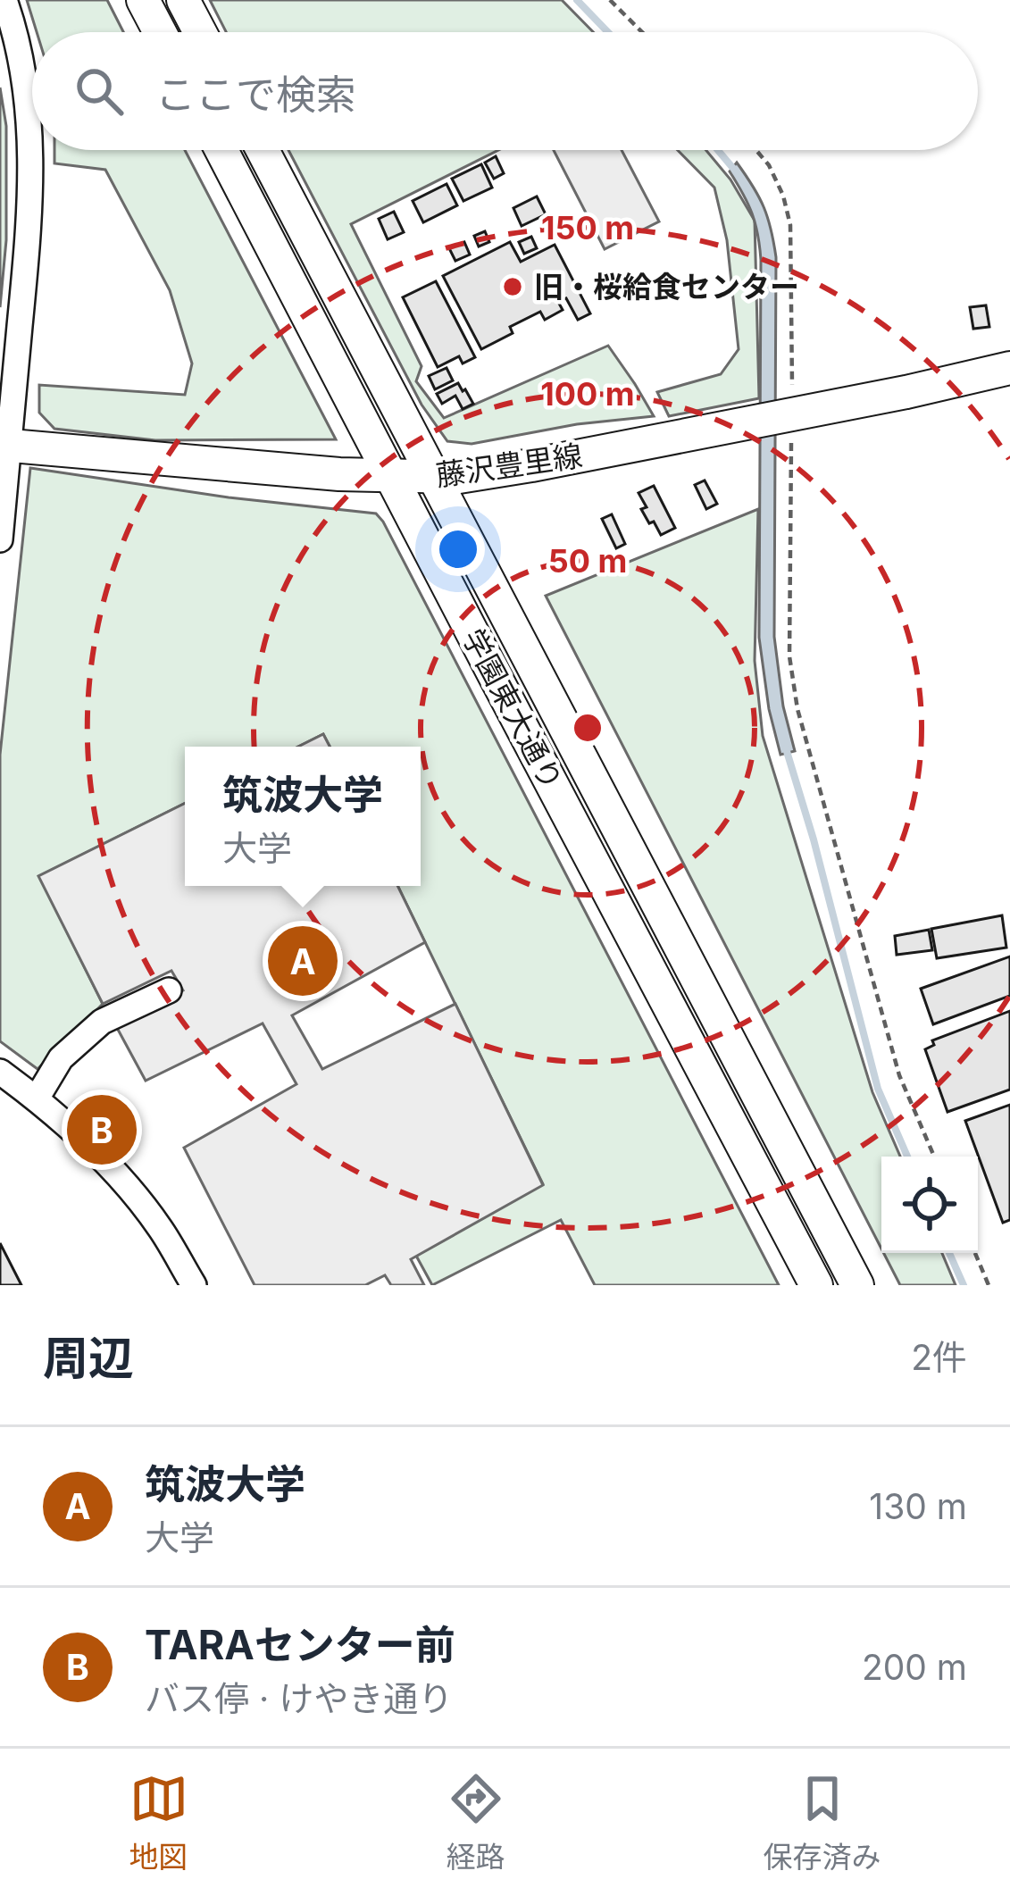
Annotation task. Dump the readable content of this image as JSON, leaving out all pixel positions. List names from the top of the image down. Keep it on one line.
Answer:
{"streets":{"main road":["藤沢豊里線","学園東大通り"]},"crossings":[["藤沢豊里線","学園東大通り"]],"places":["旧・桜給食センター"],"page":{"search":"ここで検索","popup":["筑波大学","大学"],"pins":["A","B"],"heading":["周辺","2件"],"list":[{"mark":"A","name":"筑波大学","note":"大学","value":"130 m"},{"mark":"B","name":"TARAセンター前","note":"バス停 · けやき通り","value":"200 m"}],"nav":["地図","経路","保存済み"]},"rings":["150 m","100 m","50 m"]}
